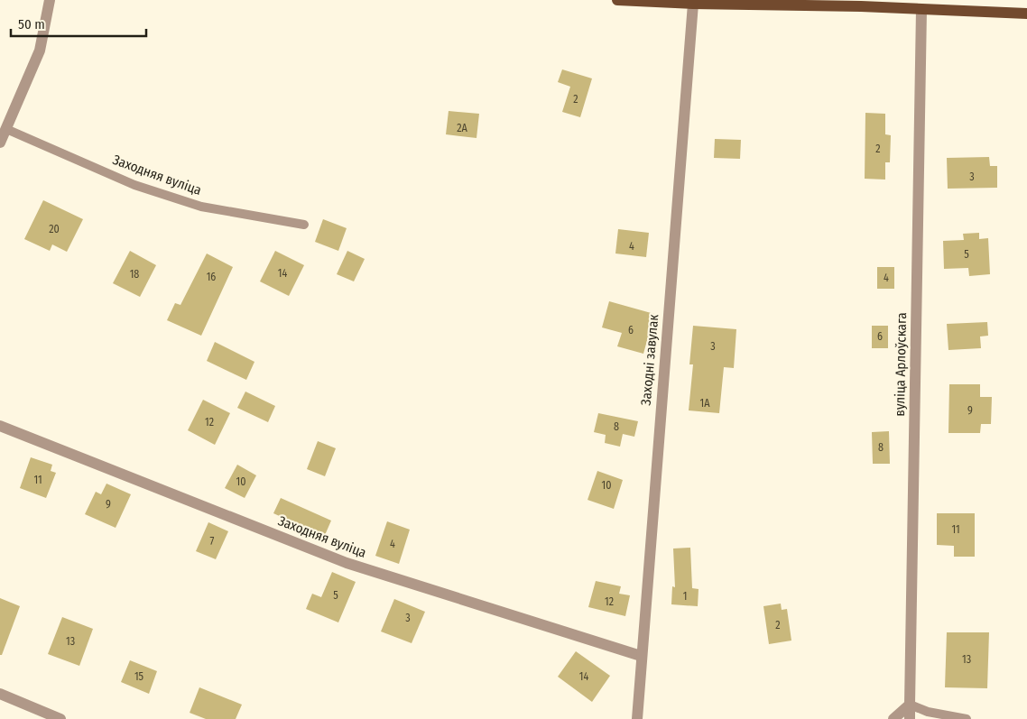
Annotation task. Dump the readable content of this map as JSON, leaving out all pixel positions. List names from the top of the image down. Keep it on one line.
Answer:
{"streets":{"street":["Заходняя вуліца","Заходні завулак","вуліца Арлоўскага"]},"crossings":[["Заходняя вуліца","Заходні завулак"]],"house_numbers":["2","2А","2","3","20","4","5","14","18","16","4","6","6","3","1А","9","12","8","8","11","10","10","9","11","7","4","5","1","12","3","2","13","13","15","14"],"scale_bar":"50 m"}
